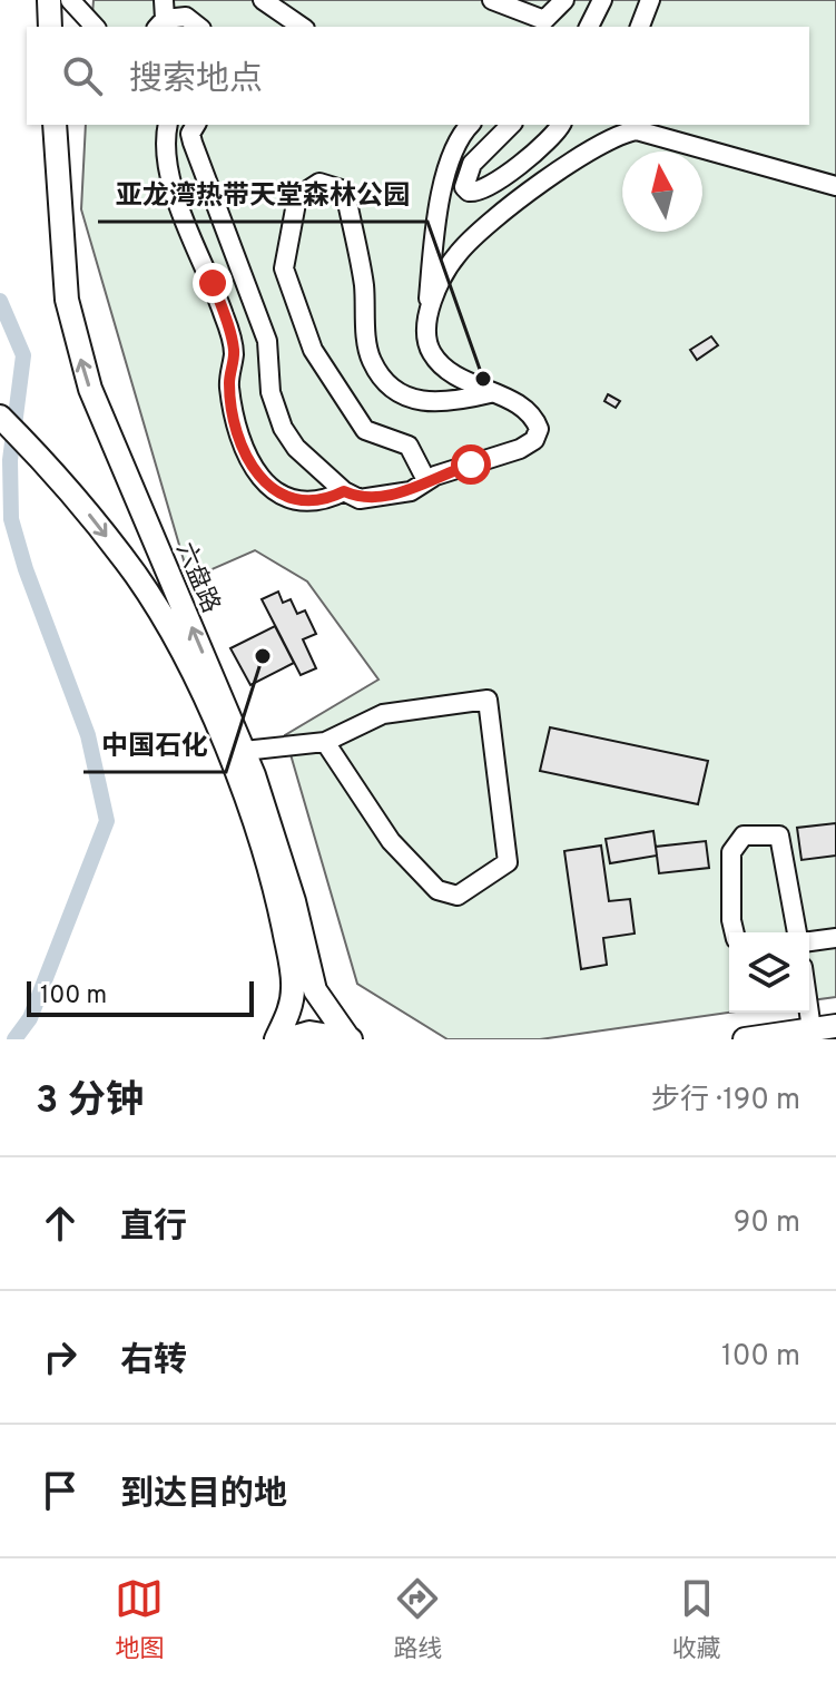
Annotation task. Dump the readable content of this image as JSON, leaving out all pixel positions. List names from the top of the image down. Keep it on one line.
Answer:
{"streets":{"main road":["六盘路"]},"places":["亚龙湾热带天堂森林公园","中国石化"],"scale_bar":"100 m","north":"top","page":{"search":"搜索地点","scale":"100 m","heading":["3 分钟","步行 · 190 m"],"list":[["直行","90 m"],["右转","100 m"],"到达目的地"],"nav":["地图","路线","收藏"]}}
